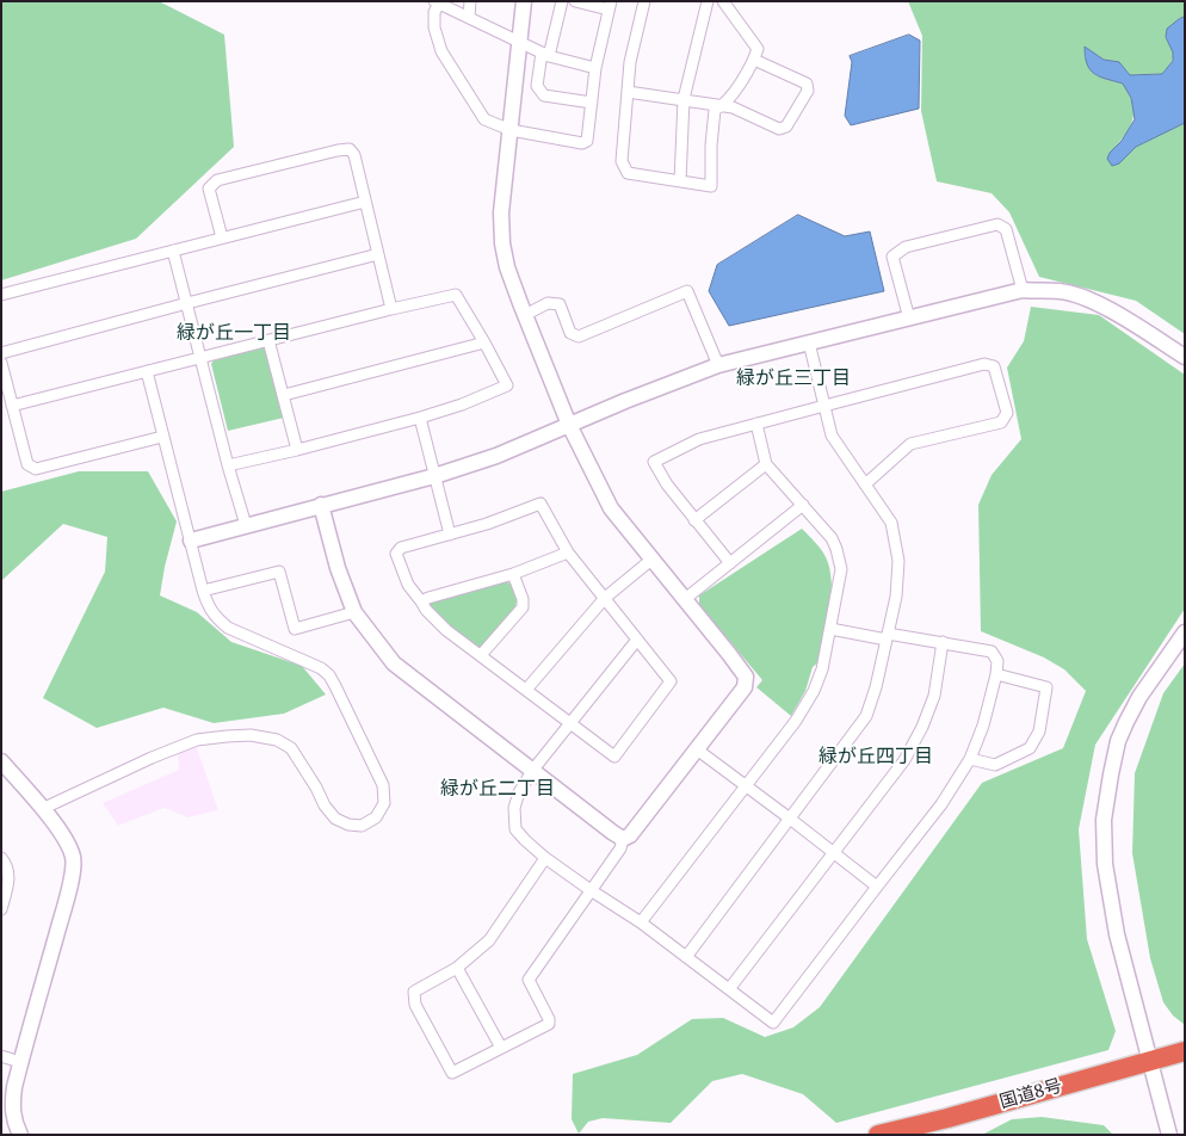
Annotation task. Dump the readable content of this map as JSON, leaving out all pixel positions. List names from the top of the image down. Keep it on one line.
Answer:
{"streets":{"highway":["国道8号"]},"districts":["緑が丘一丁目","緑が丘三丁目","緑が丘四丁目","緑が丘二丁目"]}
